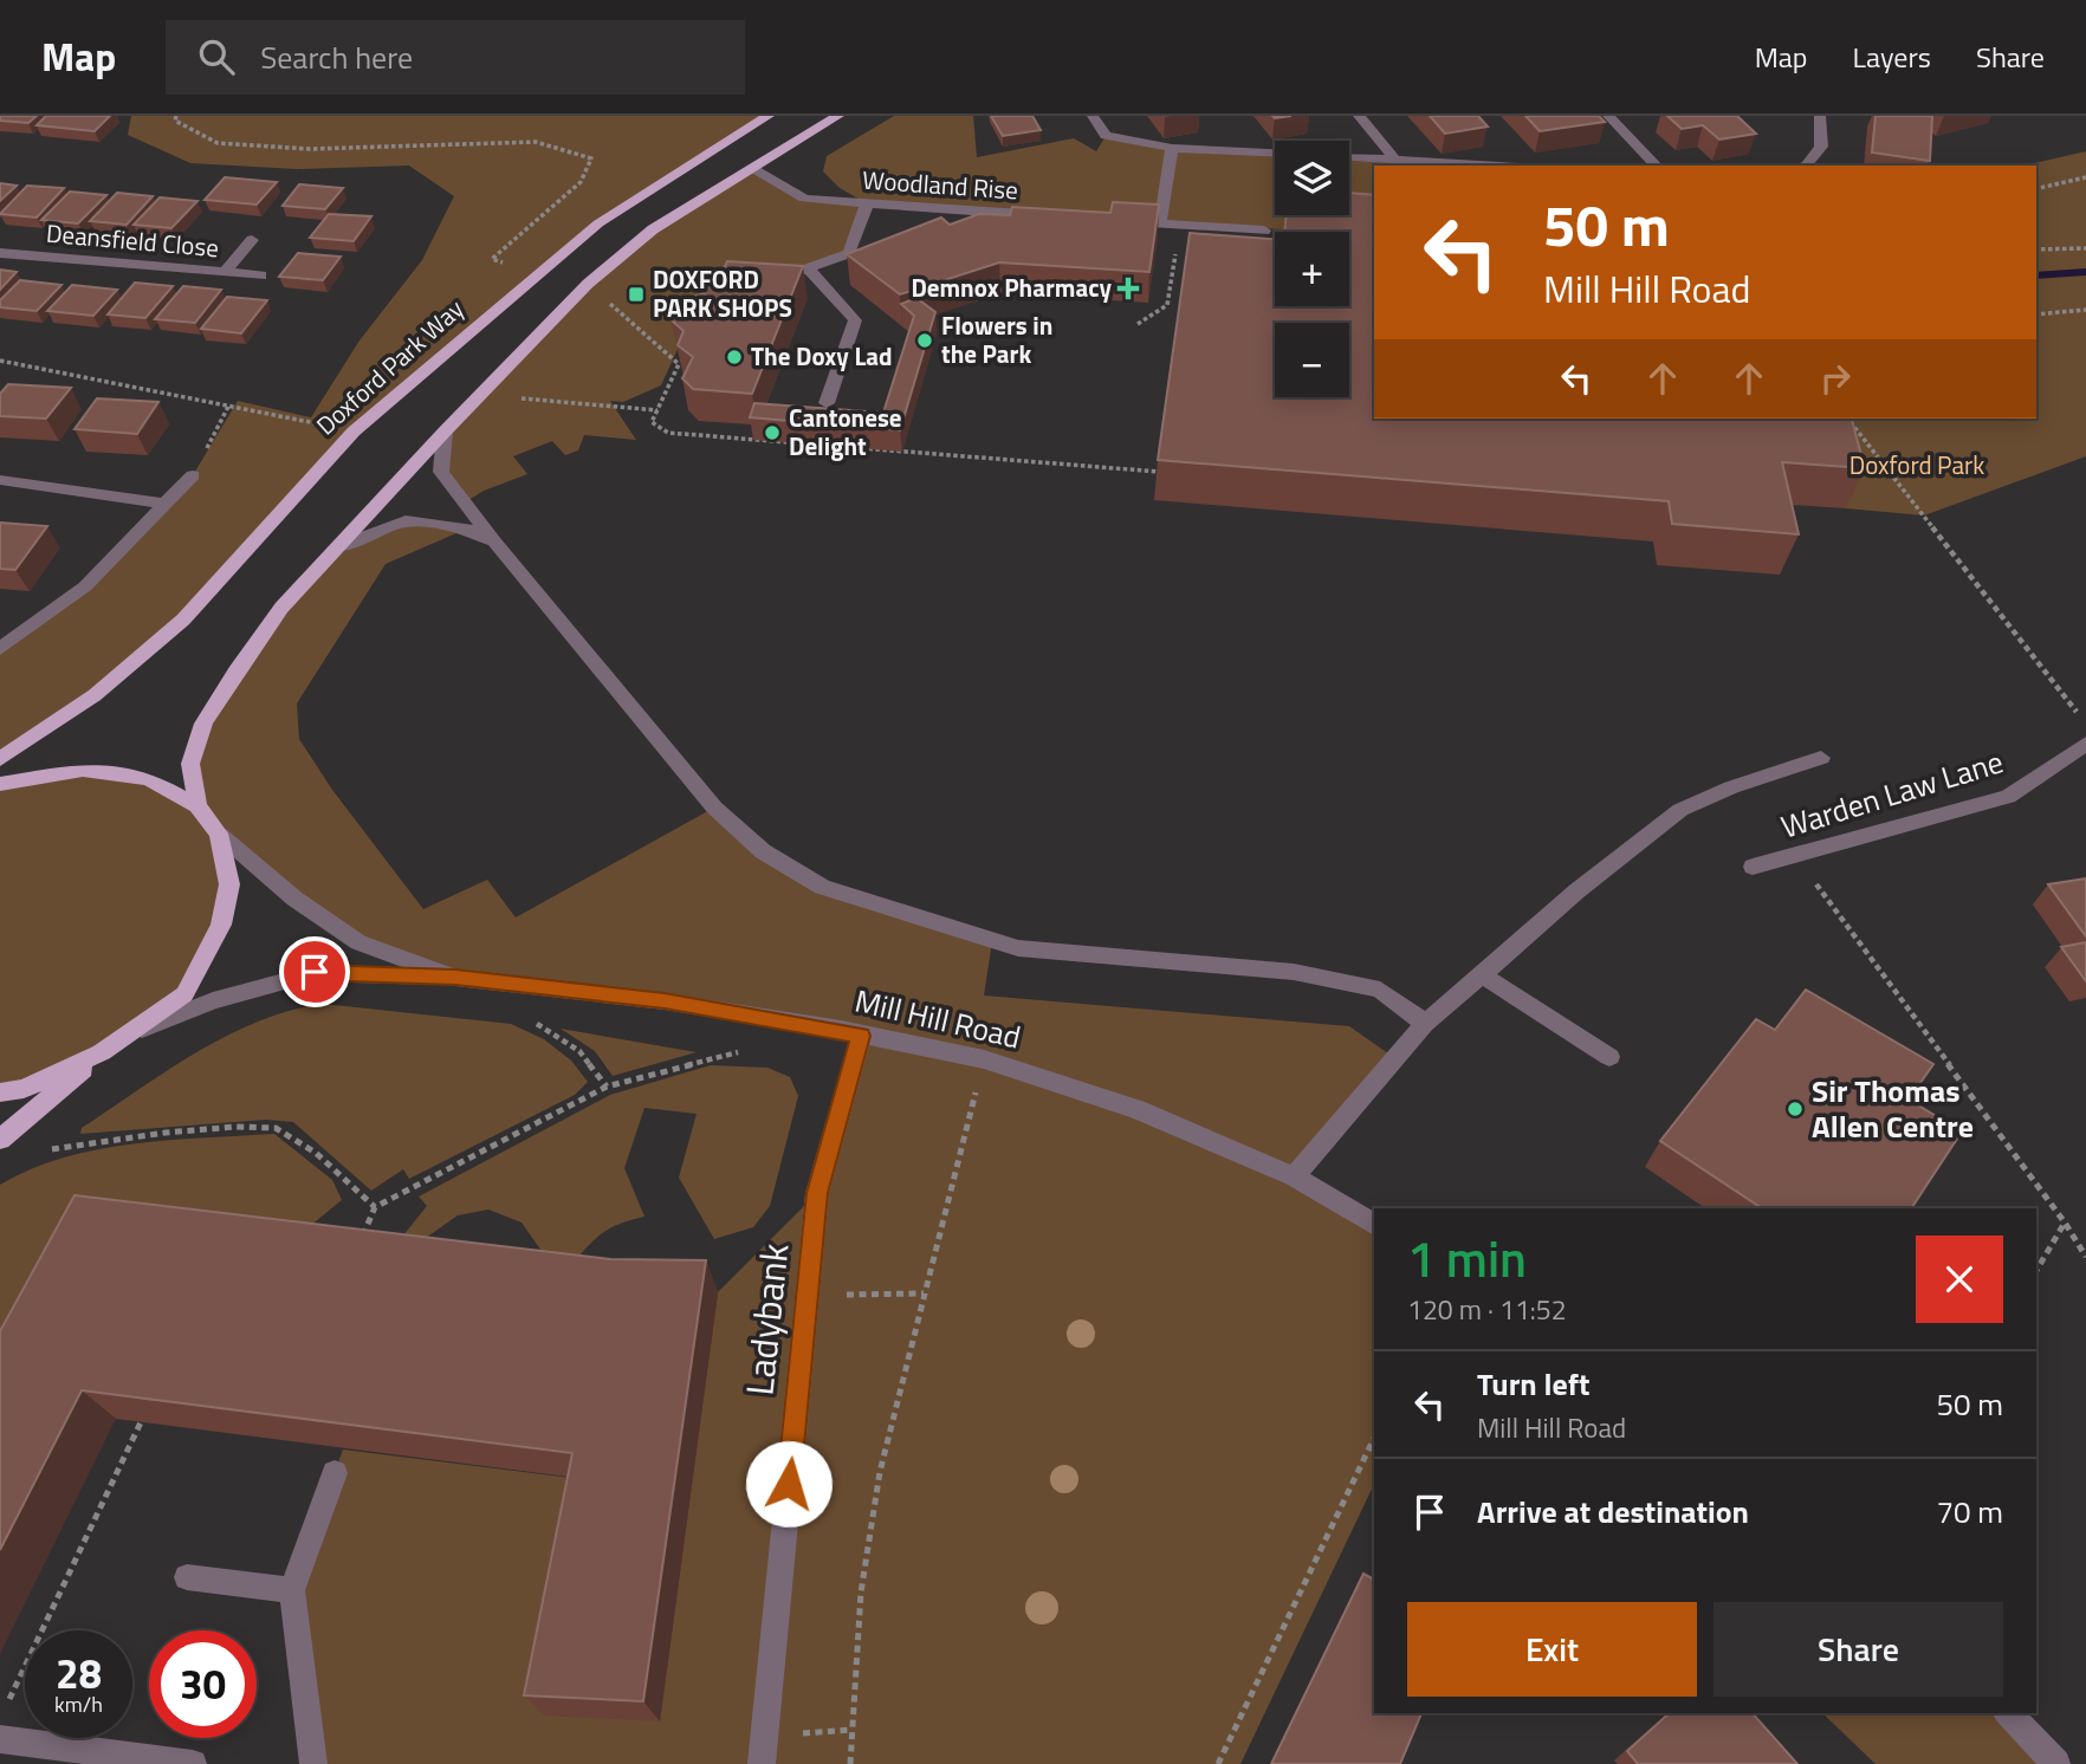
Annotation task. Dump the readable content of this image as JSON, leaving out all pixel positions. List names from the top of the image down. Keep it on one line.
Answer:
{"streets":{"main road":["Doxford Park Way"],"street":["Woodland Rise","Deansfield Close","Warden Law Lane","Mill Hill Road","Ladybank"]},"crossings":[["Mill Hill Road","Ladybank"]],"parks":["Doxford Park"],"places":{"health":["Demnox Pharmacy"],"transit":["DOXFORD PARK SHOPS"],"other":["Flowers in the Park","The Doxy Lad","Cantonese Delight","Sir Thomas Allen Centre"]},"page":{"header":"Map","search":"Search here","nav":["Map","Layers","Share"],"map_buttons":["+","−"],"turn":["50 m","Mill Hill Road"],"heading":["1 min","120 m · 11:52"],"list":[{"name":"Turn left","note":"Mill Hill Road","value":"50 m"},{"name":"Arrive at destination","value":"70 m"}],"buttons":["Exit","Share"],"speed":"28 km/h","limit":"30"}}
